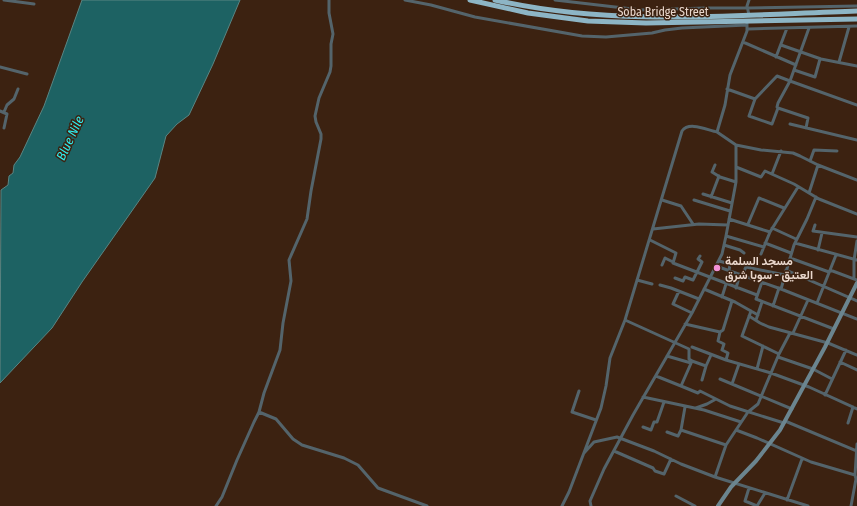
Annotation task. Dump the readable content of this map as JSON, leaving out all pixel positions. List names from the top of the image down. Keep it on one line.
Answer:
{"streets":{"highway":["Soba Bridge Street"]},"water":["Blue Nile"],"places":["مسجد السلمة العتيق - سوبا شرق"]}
